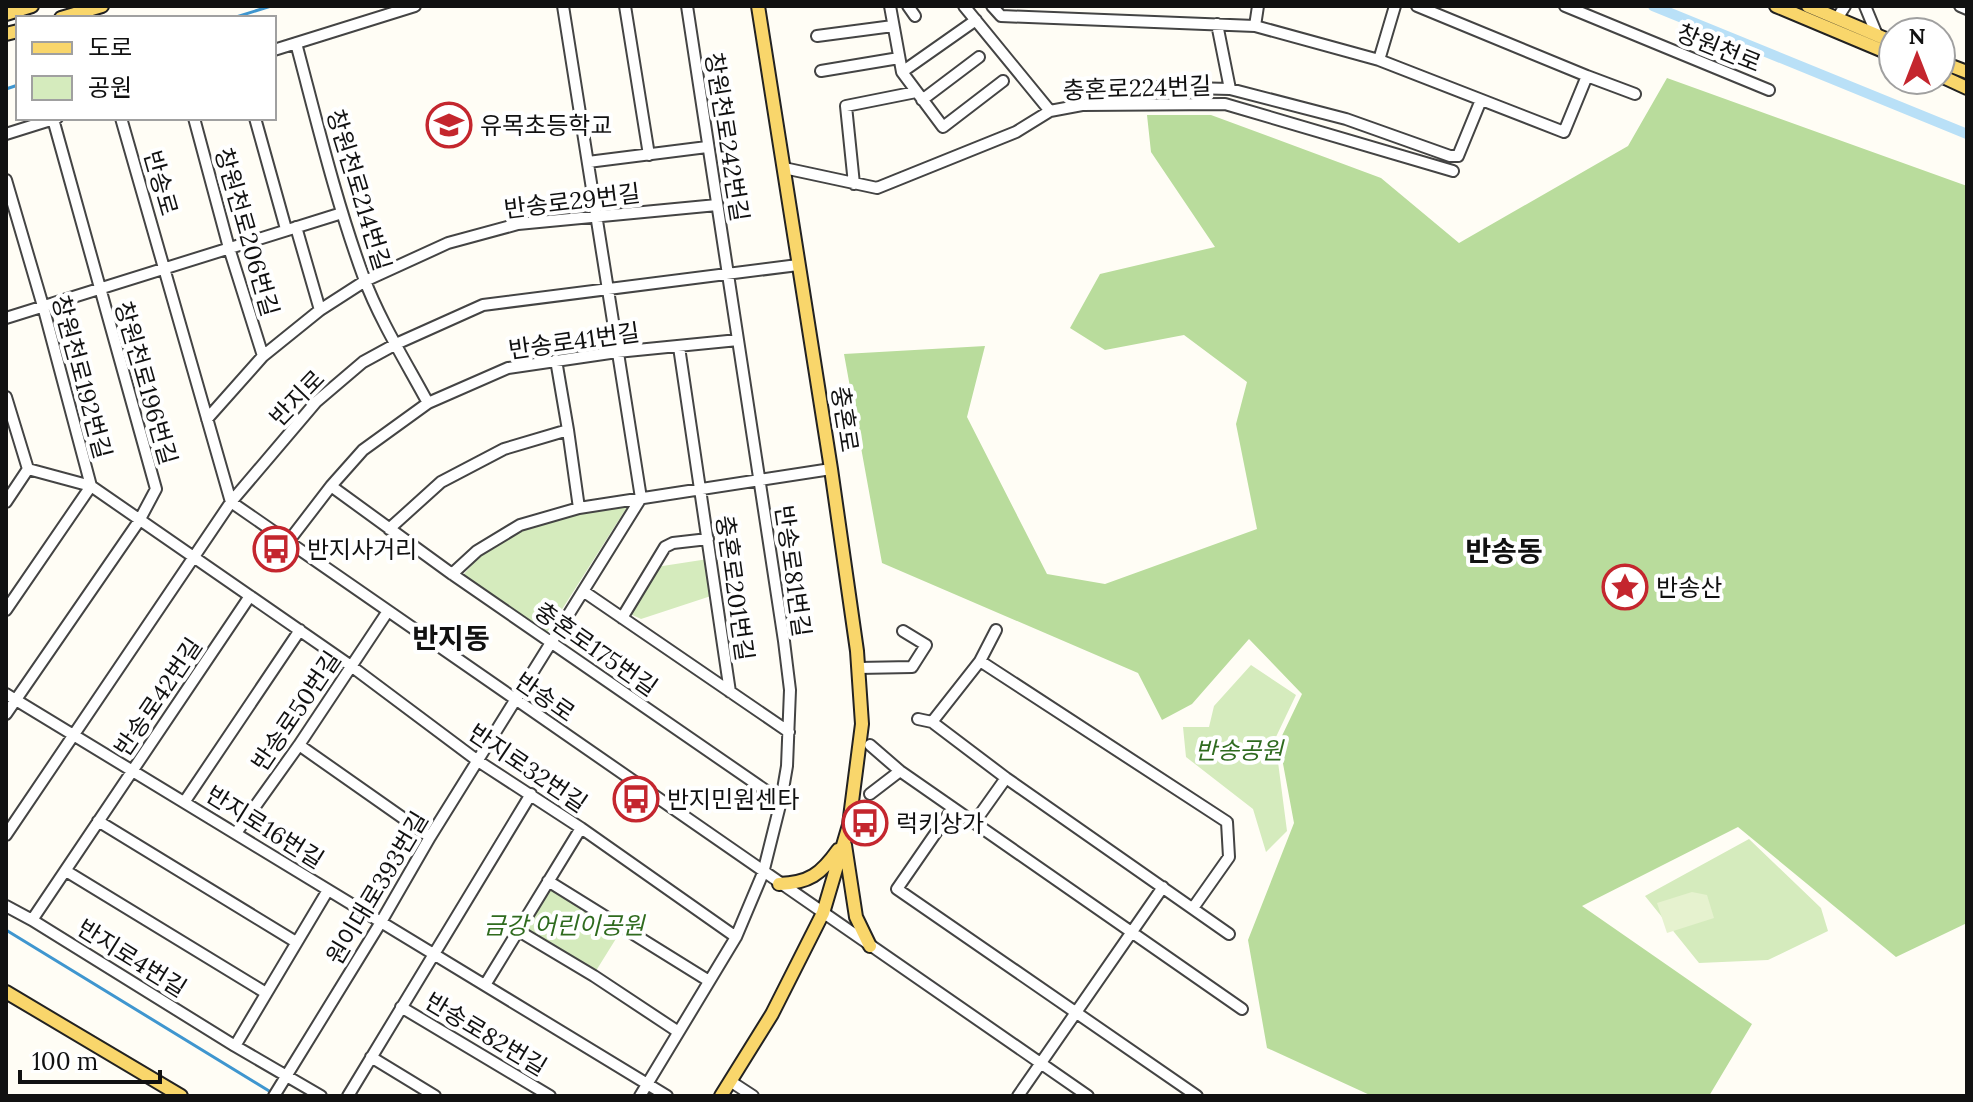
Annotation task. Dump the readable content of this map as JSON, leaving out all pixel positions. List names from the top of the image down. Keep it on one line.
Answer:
{"streets":{"main road":["충혼로"],"street":["창원천로","충혼로224번길","창원천로242번길","반송로","창원천로214번길","반송로29번길","창원천로206번길","반송로41번길","창원천로192번길","창원천로196번길","반지로","반송로81번길","충혼로201번길","충혼로175번길","반송로42번길","반송로50번길","반지로32번길","반지로16번길","원이대로393번길","반지로4번길","반송로82번길"]},"crossings":[["충혼로224번길","충혼로"],["창원천로242번길","반송로29번길"],["창원천로242번길","반지로"],["창원천로242번길","반송로81번길"],["반송로","반송로29번길"],["반송로","반송로41번길"],["반송로","반지로"],["반송로","충혼로"],["반송로","반송로81번길"],["반송로","반송로50번길"],["반송로","원이대로393번길"],["창원천로214번길","반송로29번길"],["창원천로214번길","반송로41번길"],["창원천로214번길","반지로"],["반송로29번길","창원천로206번길"],["반송로41번길","반송로81번길"],["반송로41번길","충혼로201번길"],["반송로41번길","충혼로175번길"],["창원천로192번길","반지로32번길"],["창원천로196번길","반지로32번길"],["창원천로196번길","반지로16번길"],["반지로","충혼로"],["반지로","반송로81번길"],["반지로","반지로32번길"],["반지로","반지로16번길"],["충혼로","충혼로201번길"],["반송로81번길","충혼로201번길"],["반송로81번길","충혼로175번길"],["충혼로201번길","충혼로175번길"],["충혼로201번길","원이대로393번길"],["충혼로175번길","원이대로393번길"],["반송로42번길","반지로32번길"],["반송로42번길","반지로16번길"],["반송로42번길","반지로4번길"],["반송로50번길","반지로32번길"],["반송로50번길","반지로16번길"],["반지로32번길","원이대로393번길"],["반지로16번길","원이대로393번길"],["원이대로393번길","반지로4번길"]],"districts":["반송동","반지동"],"parks":["반송공원","금강 어린이공원"],"places":{"school or university":["유목초등학교"],"bus stop":["반지사거리","반지민원센타","럭키상가"],"place":["반송산"]},"legend":["도로","공원"],"scale_bar":"100 m","north":"top"}
